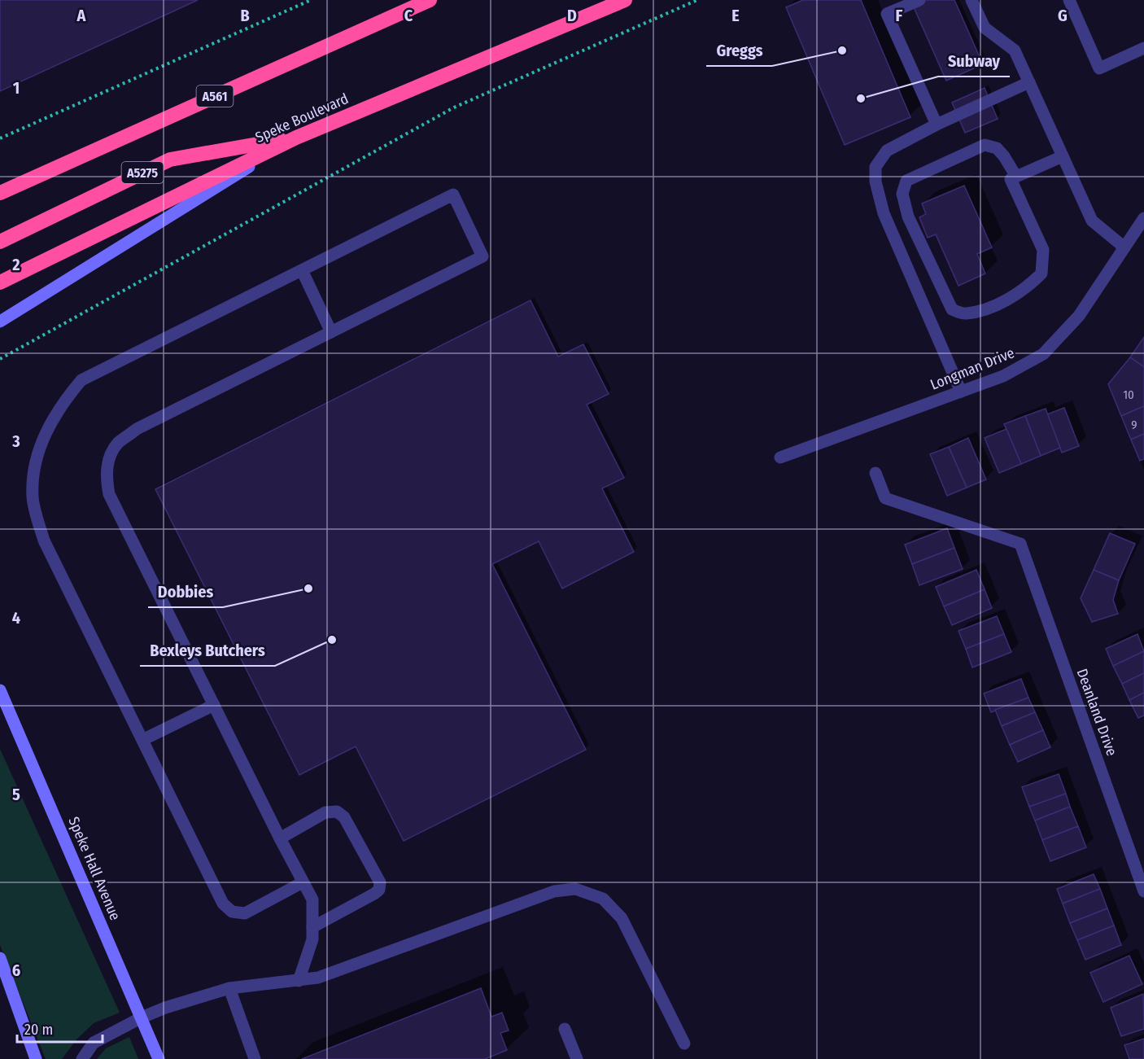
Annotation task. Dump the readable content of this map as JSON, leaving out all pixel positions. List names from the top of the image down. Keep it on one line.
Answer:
{"streets":{"highway":["A561","Speke Boulevard","A5275"],"street":["Longman Drive","Deanland Drive","Speke Hall Avenue"]},"crossings":[["Speke Boulevard","A5275"]],"places":["Greggs","Subway","Dobbies","Bexleys Butchers"],"house_numbers":["10","9"],"scale_bar":"20 m","grid":{"columns":["A","B","C","D","E","F","G"],"rows":["1","2","3","4","5","6"]}}
